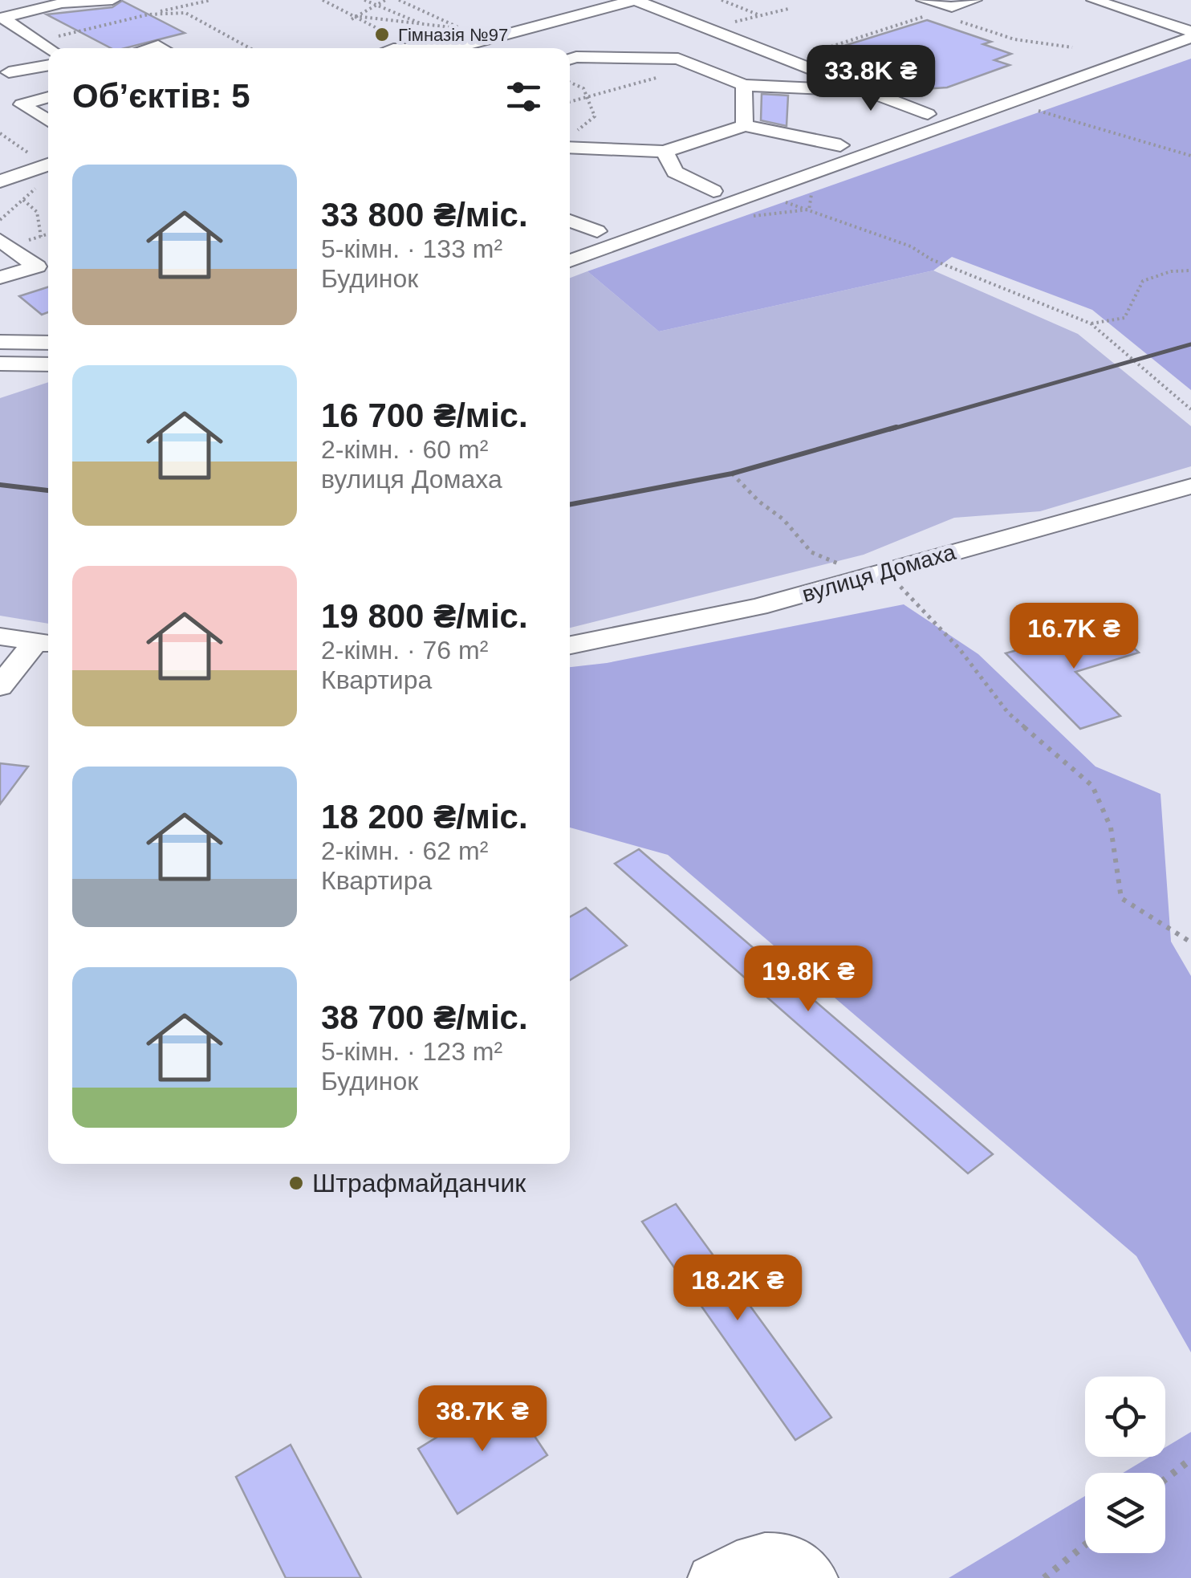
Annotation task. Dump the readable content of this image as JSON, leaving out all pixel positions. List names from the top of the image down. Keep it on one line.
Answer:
{"streets":{"street":["вулиця Домаха"]},"places":["Гімназія №97","Штрафмайданчик"],"page":{"price":["33.8K ₴","16.7K ₴","19.8K ₴","18.2K ₴","38.7K ₴"],"heading":"Об’єктів: 5","list":[{"name":"33 800 ₴/міс.","note":"5-кімн. · 133 m² · Будинок"},{"name":"16 700 ₴/міс.","note":"2-кімн. · 60 m² · вулиця Домаха"},{"name":"19 800 ₴/міс.","note":"2-кімн. · 76 m² · Квартира"},{"name":"18 200 ₴/міс.","note":"2-кімн. · 62 m² · Квартира"},{"name":"38 700 ₴/міс.","note":"5-кімн. · 123 m² · Будинок"}]}}
